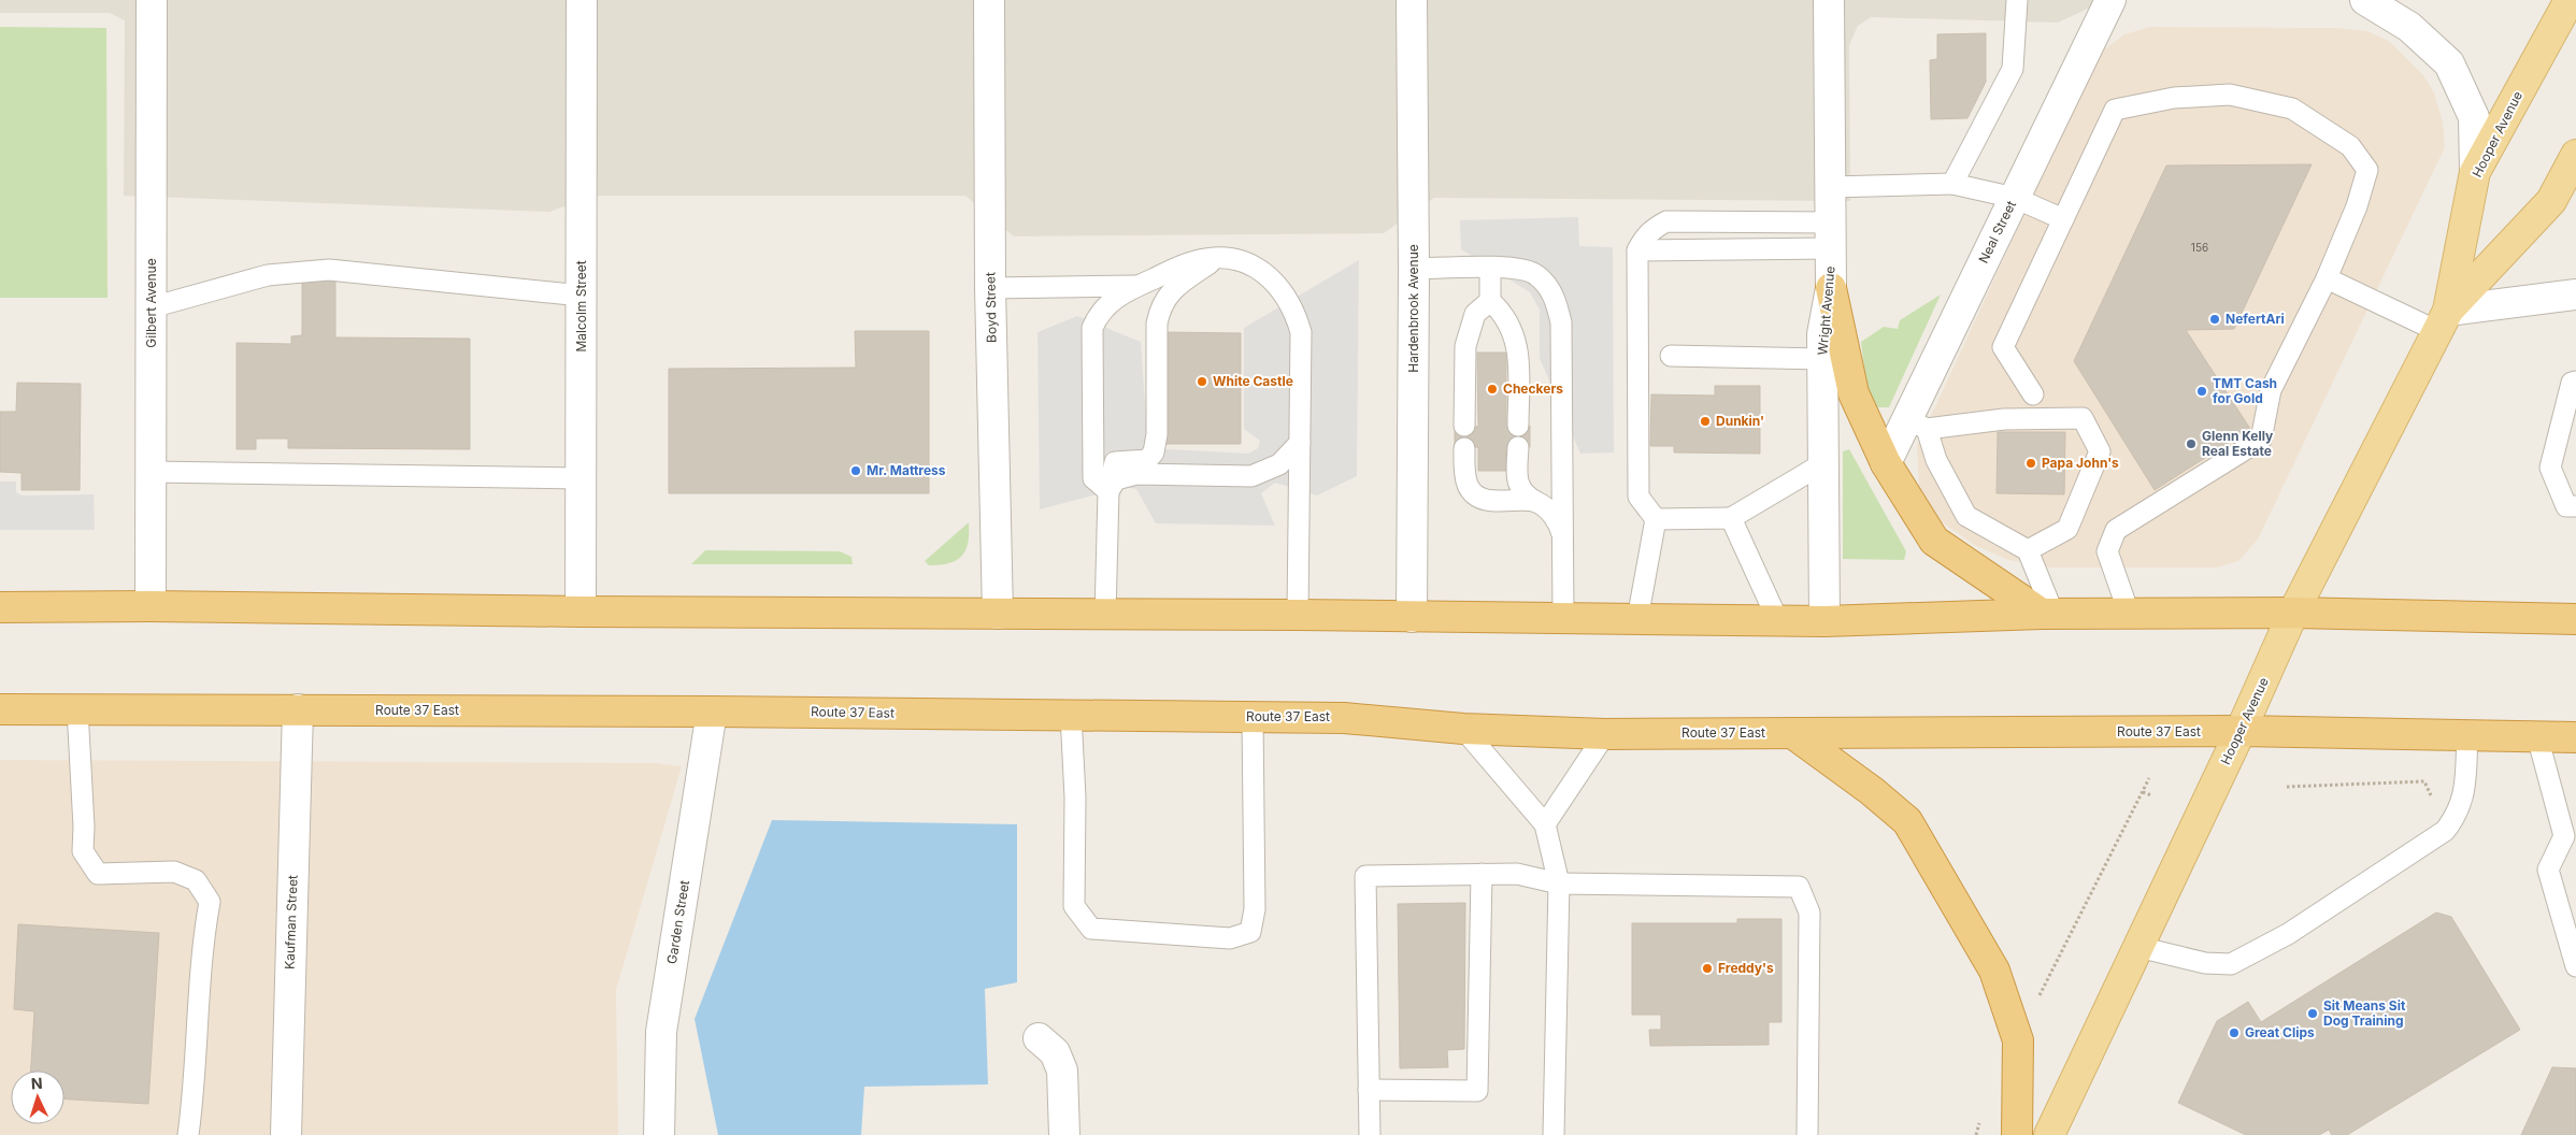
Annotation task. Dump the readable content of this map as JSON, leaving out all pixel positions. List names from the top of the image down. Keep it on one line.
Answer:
{"streets":{"highway":["Route 37 East"],"main road":["Hooper Avenue"],"street":["Neal Street","Gilbert Avenue","Malcolm Street","Boyd Street","Hardenbrook Avenue","Wright Avenue","Kaufman Street","Garden Street"]},"crossings":[["Hooper Avenue","Route 37 East"],["Route 37 East","Kaufman Street"],["Route 37 East","Garden Street"]],"places":["NefertAri","White Castle","Checkers","TMT Cash for Gold","Dunkin'","Glenn Kelly Real Estate","Papa John's","Mr. Mattress","Freddy's","Sit Means Sit Dog Training","Great Clips"],"house_numbers":["156"],"north":"top"}
